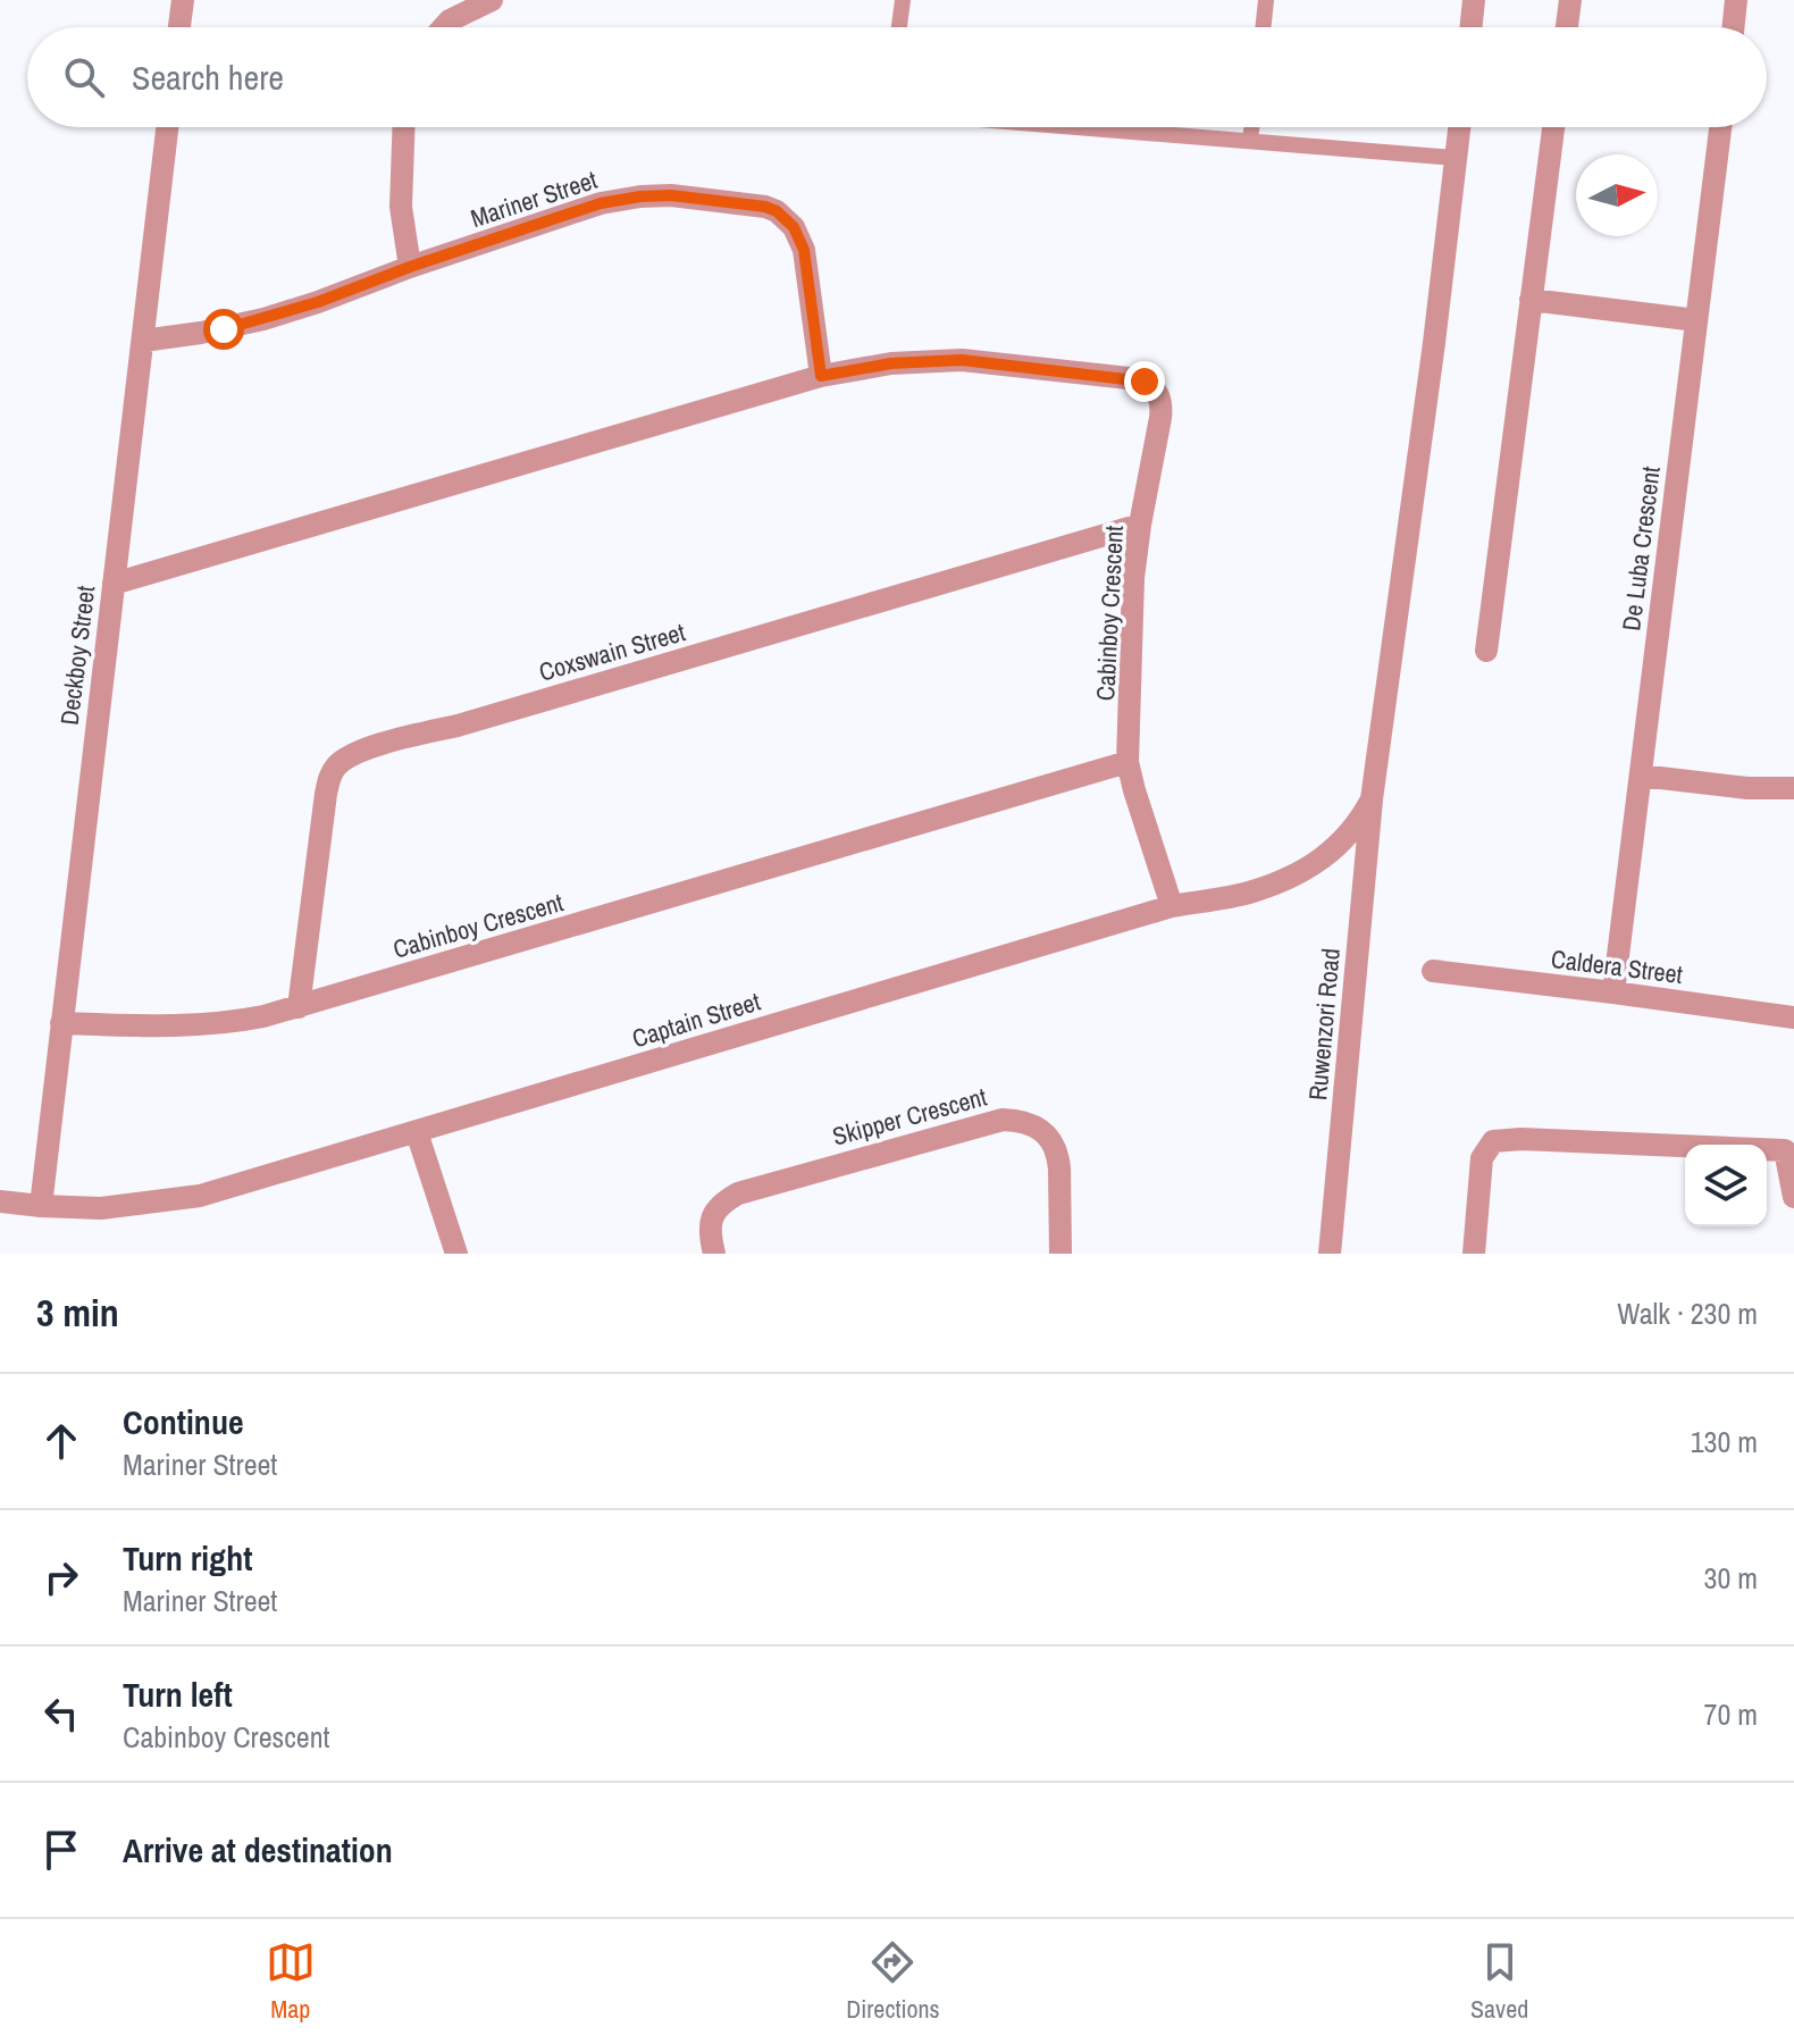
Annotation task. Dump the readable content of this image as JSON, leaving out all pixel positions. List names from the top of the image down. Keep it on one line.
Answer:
{"streets":{"street":["Mariner Street","De Luba Crescent","Cabinboy Crescent","Coxswain Street","Deckboy Street","Caldera Street","Captain Street","Ruwenzori Road","Skipper Crescent"]},"crossings":[["Mariner Street","Cabinboy Crescent"],["Mariner Street","Deckboy Street"],["De Luba Crescent","Caldera Street"],["Cabinboy Crescent","Coxswain Street"],["Cabinboy Crescent","Deckboy Street"],["Deckboy Street","Captain Street"],["Captain Street","Ruwenzori Road"]],"north":"right","page":{"search":"Search here","heading":["3 min","Walk · 230 m"],"list":[["Continue","Mariner Street","130 m"],["Turn right","Mariner Street","30 m"],["Turn left","Cabinboy Crescent","70 m"],"Arrive at destination"],"nav":["Map","Directions","Saved"]}}
